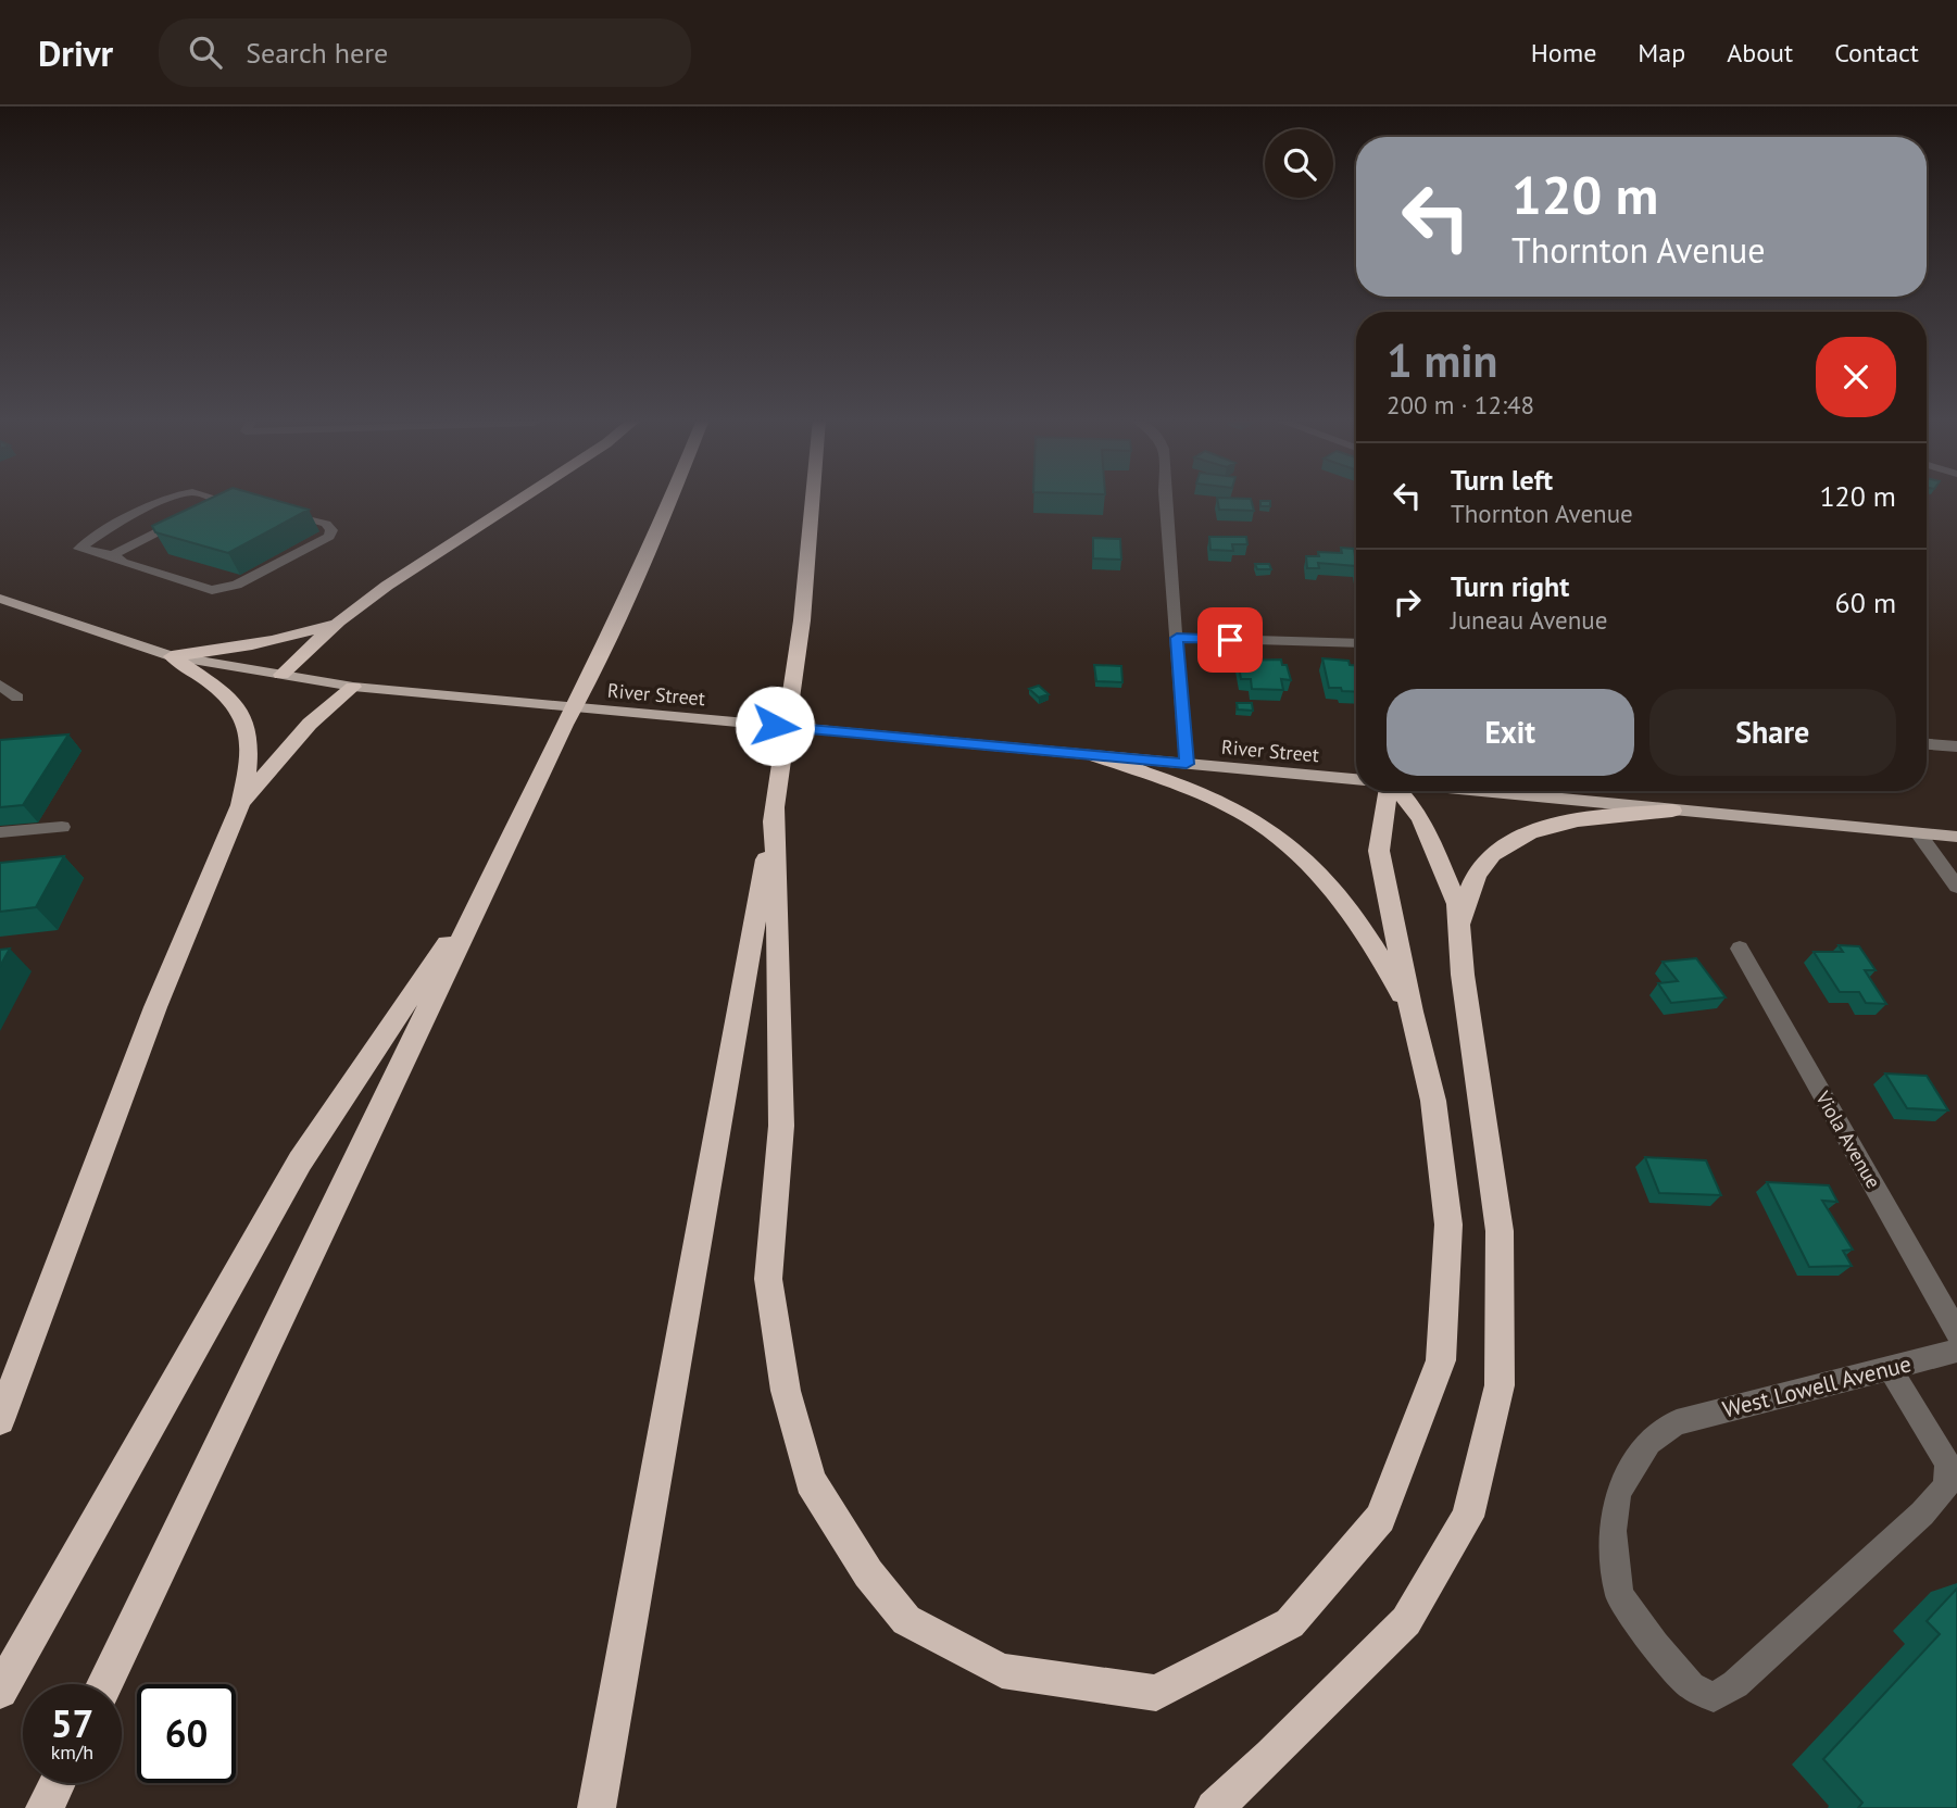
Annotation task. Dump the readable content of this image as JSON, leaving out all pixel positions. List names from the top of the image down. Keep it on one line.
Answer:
{"streets":{"main road":["River Street"],"street":["Viola Avenue","West Lowell Avenue"]},"page":{"header":"Drivr","search":"Search here","nav":["Home","Map","About","Contact"],"turn":["120 m","Thornton Avenue"],"heading":["1 min","200 m · 12:48"],"list":[{"name":"Turn left","note":"Thornton Avenue","value":"120 m"},{"name":"Turn right","note":"Juneau Avenue","value":"60 m"}],"buttons":["Exit","Share"],"speed":"57 km/h","limit":"60"}}
